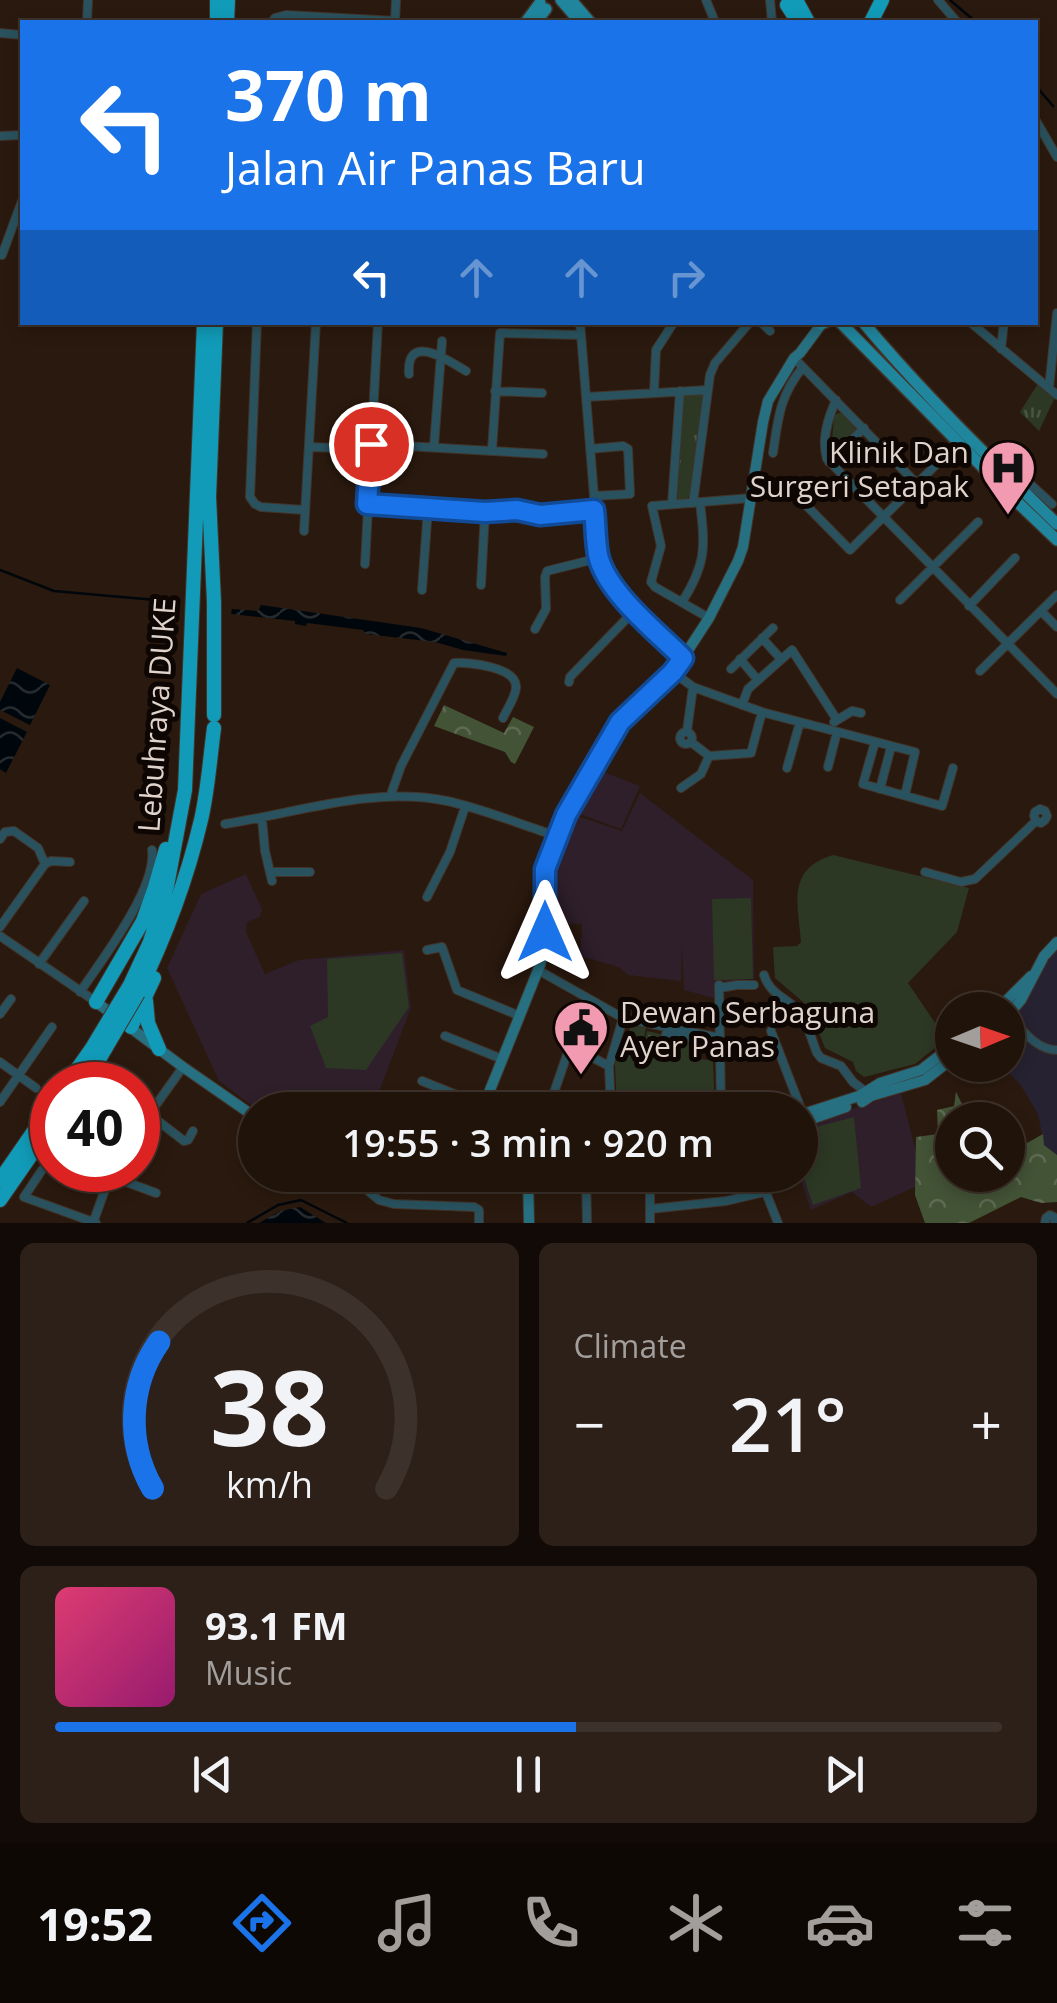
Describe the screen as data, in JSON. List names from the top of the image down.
{
  "streets": {
    "highway": ["Lebuhraya DUKE"]
  },
  "places": {
    "hospital": ["Klinik Dan Surgeri Setapak"],
    "public building": ["Dewan Serbaguna Ayer Panas"]
  },
  "north": "right",
  "page": {
    "turn": ["370 m", "Jalan Air Panas Baru"],
    "limit": "40",
    "trip": "19:55 · 3 min · 920 m",
    "tile": "Climate",
    "heat": ["−", "21°", "+"],
    "song": ["93.1 FM", "Music"],
    "tabs": "19:52",
    "gauge": ["38", "km/h"]
  }
}
